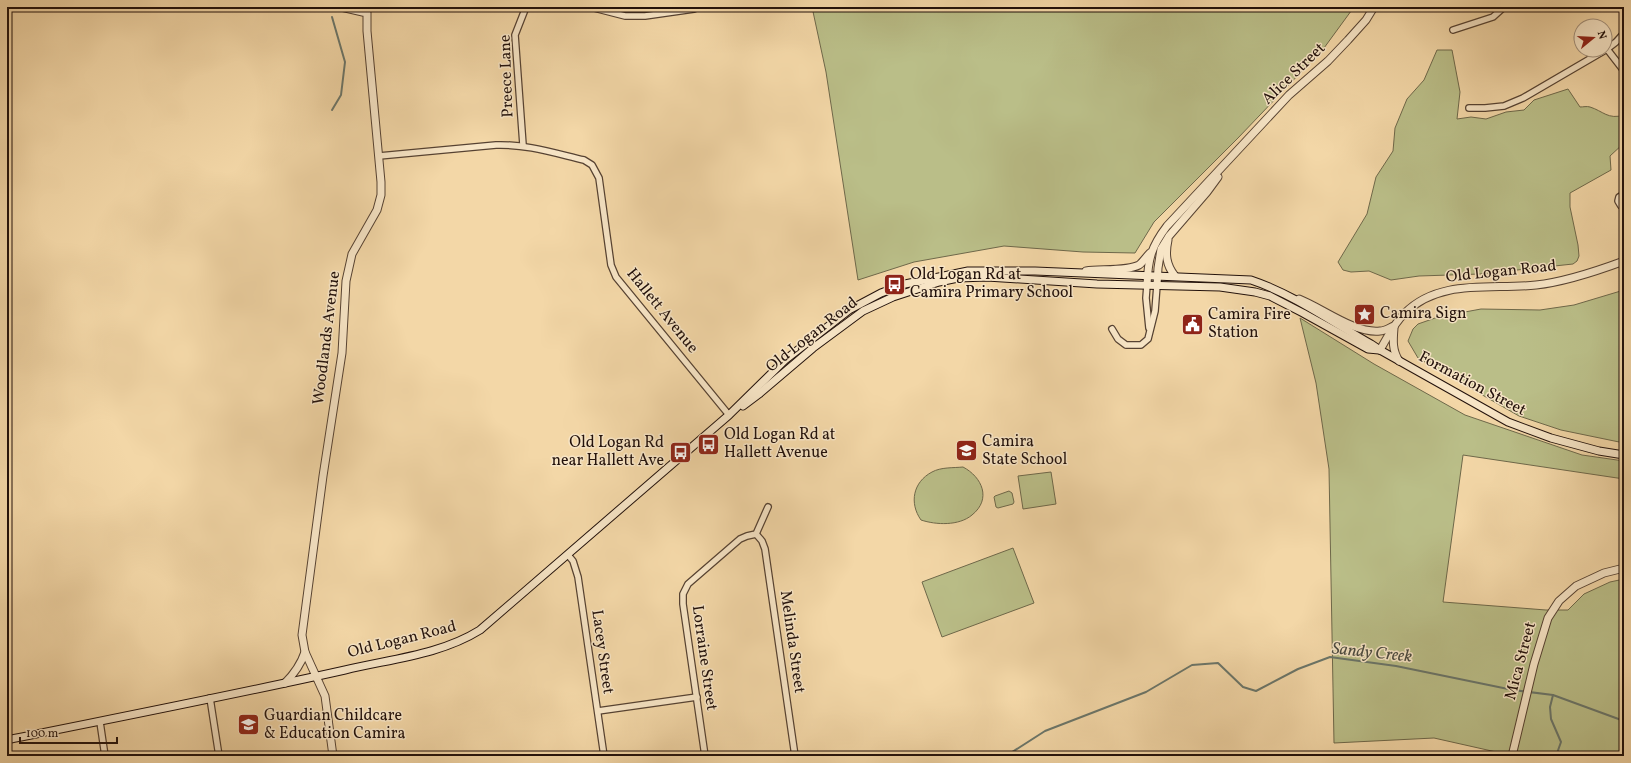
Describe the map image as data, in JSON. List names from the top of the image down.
{
  "streets": {
    "main road": [
      "Alice Street",
      "Old Logan Road",
      "Woodlands Avenue",
      "Formation Street",
      "Mica Street"
    ],
    "street": [
      "Preece Lane",
      "Hallett Avenue",
      "Melinda Street",
      "Lacey Street",
      "Lorraine Street"
    ]
  },
  "crossings": [
    ["Alice Street", "Old Logan Road"],
    ["Alice Street", "Formation Street"],
    ["Preece Lane", "Hallett Avenue"],
    ["Old Logan Road", "Hallett Avenue"],
    ["Old Logan Road", "Woodlands Avenue"],
    ["Old Logan Road", "Formation Street"],
    ["Old Logan Road", "Lacey Street"],
    ["Hallett Avenue", "Woodlands Avenue"],
    ["Melinda Street", "Lorraine Street"]
  ],
  "water": ["Sandy Creek"],
  "places": {
    "bus stop": ["Old Logan Rd at Camira Primary School", "Old Logan Rd at Hallett Avenue", "Old Logan Rd near Hallett Ave"],
    "place": ["Camira Sign"],
    "public building": ["Camira Fire Station"],
    "school or university": ["Camira State School", "Guardian Childcare & Education Camira"]
  },
  "scale_bar": "100 m",
  "north": "right"
}
